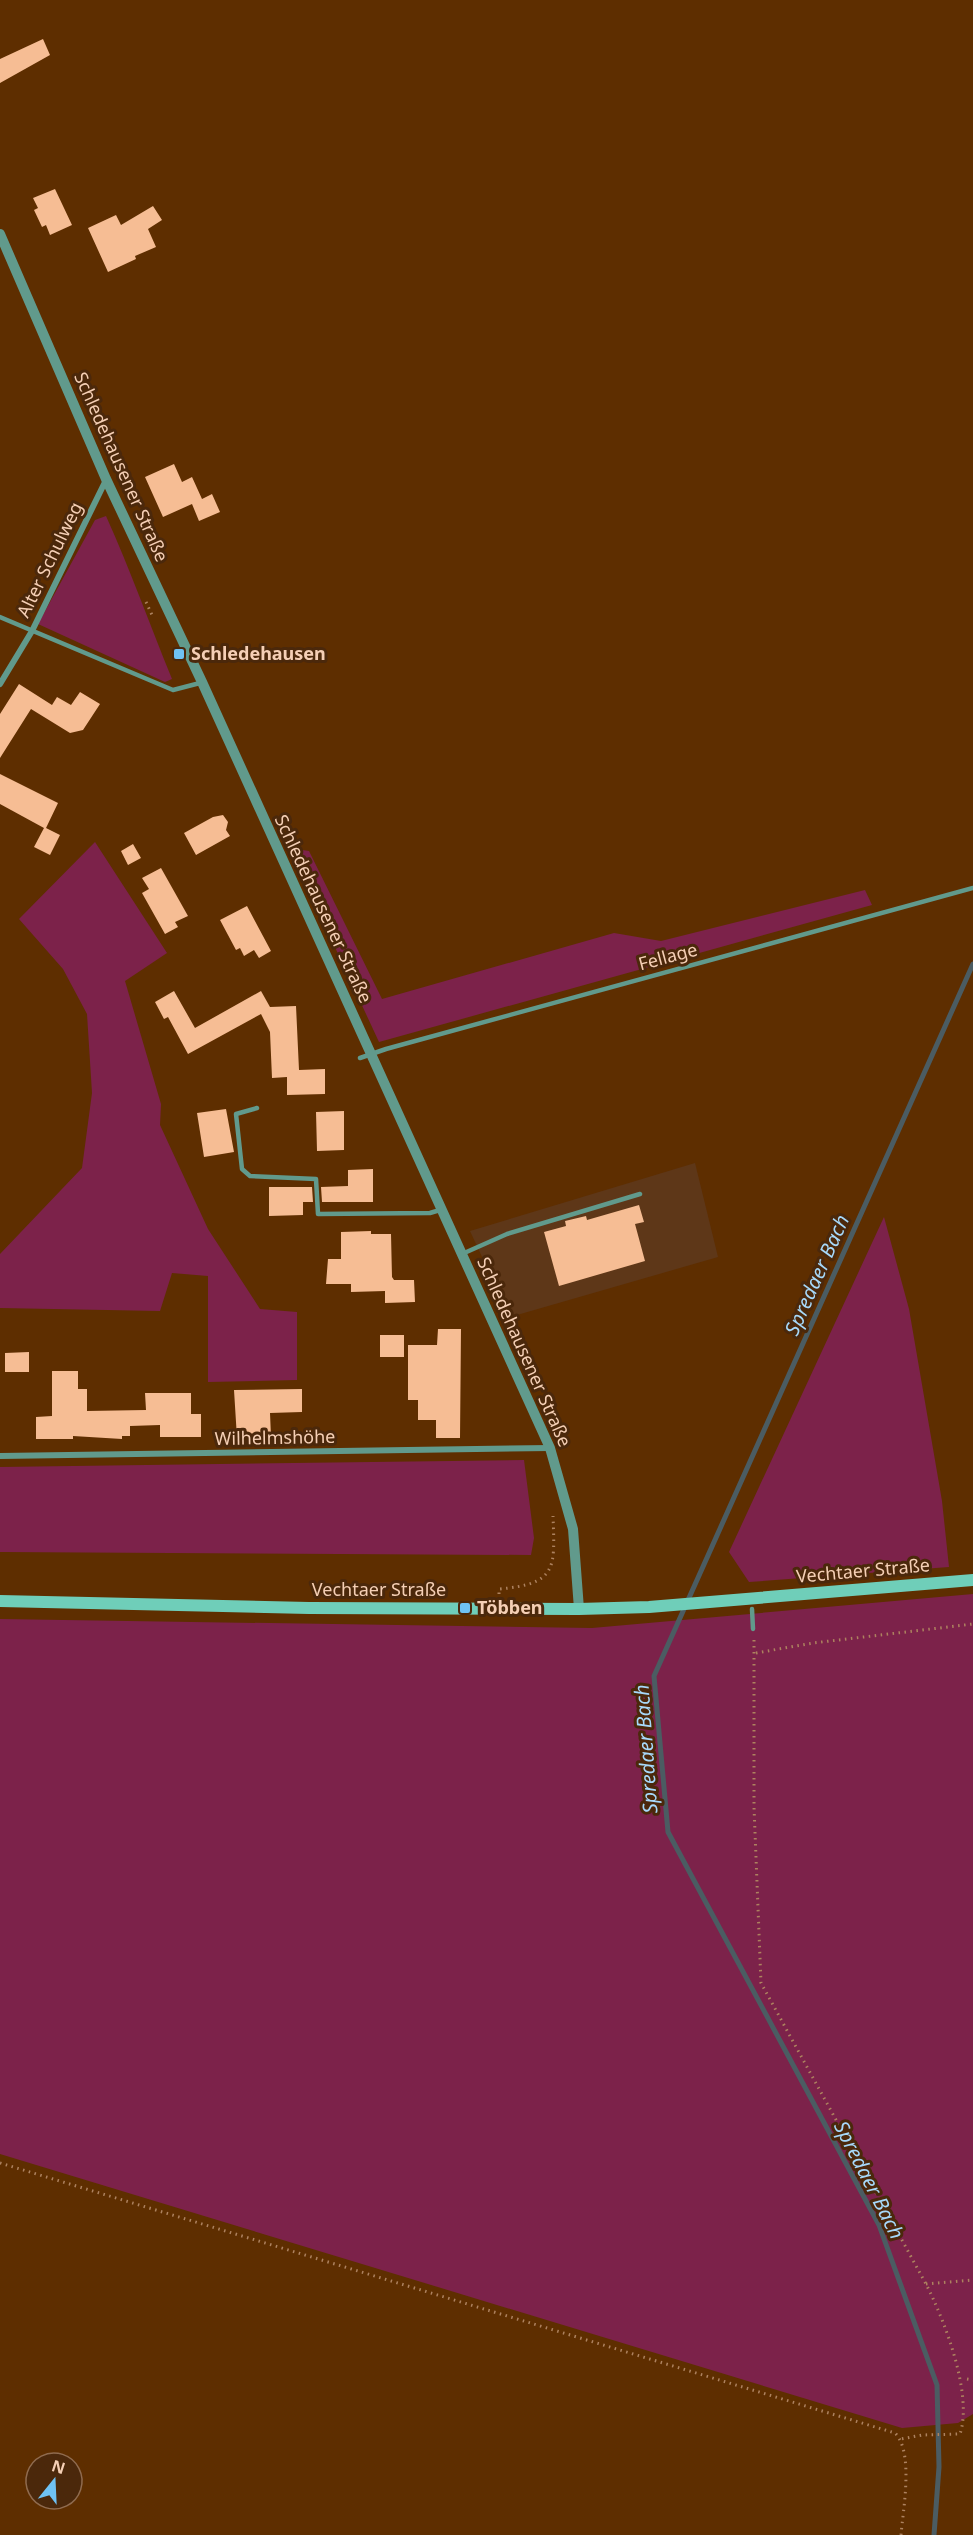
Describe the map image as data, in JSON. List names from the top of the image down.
{
  "streets": {
    "main road": ["Vechtaer Straße"],
    "street": ["Schledehausener Straße", "Alter Schulweg", "Wilhelmshöhe"],
    "lane": ["Fellage"]
  },
  "crossings": [
    ["Schledehausener Straße", "Alter Schulweg"],
    ["Schledehausener Straße", "Fellage"],
    ["Schledehausener Straße", "Wilhelmshöhe"],
    ["Schledehausener Straße", "Vechtaer Straße"]
  ],
  "water": ["Spredaer Bach"],
  "places": {
    "transit": ["Schledehausen", "Többen"]
  },
  "north": "top"
}
